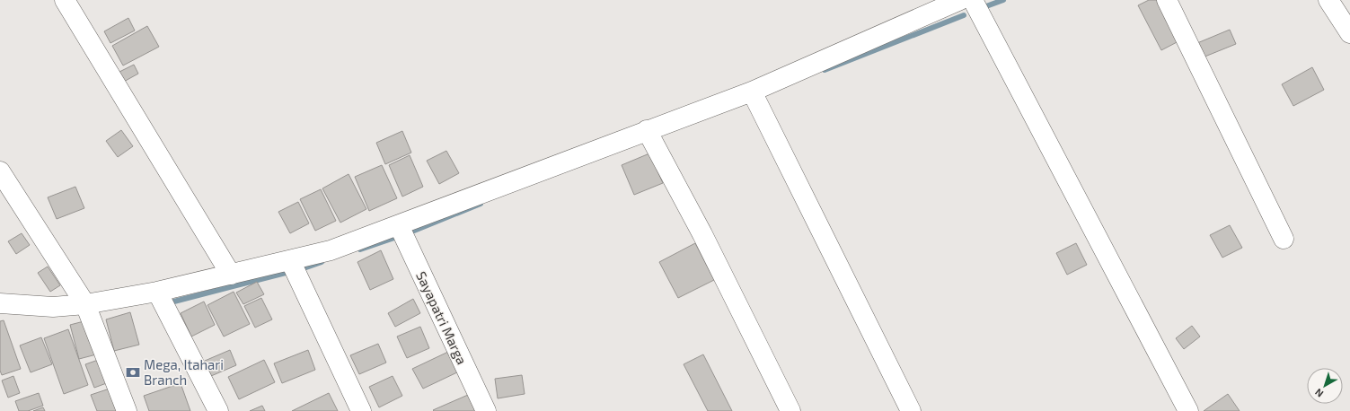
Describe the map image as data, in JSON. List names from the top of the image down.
{
  "streets": {
    "street": ["Sayapatri Marga"]
  },
  "places": {
    "bank": ["Mega, Itahari Branch"]
  },
  "north": "bottom left"
}
